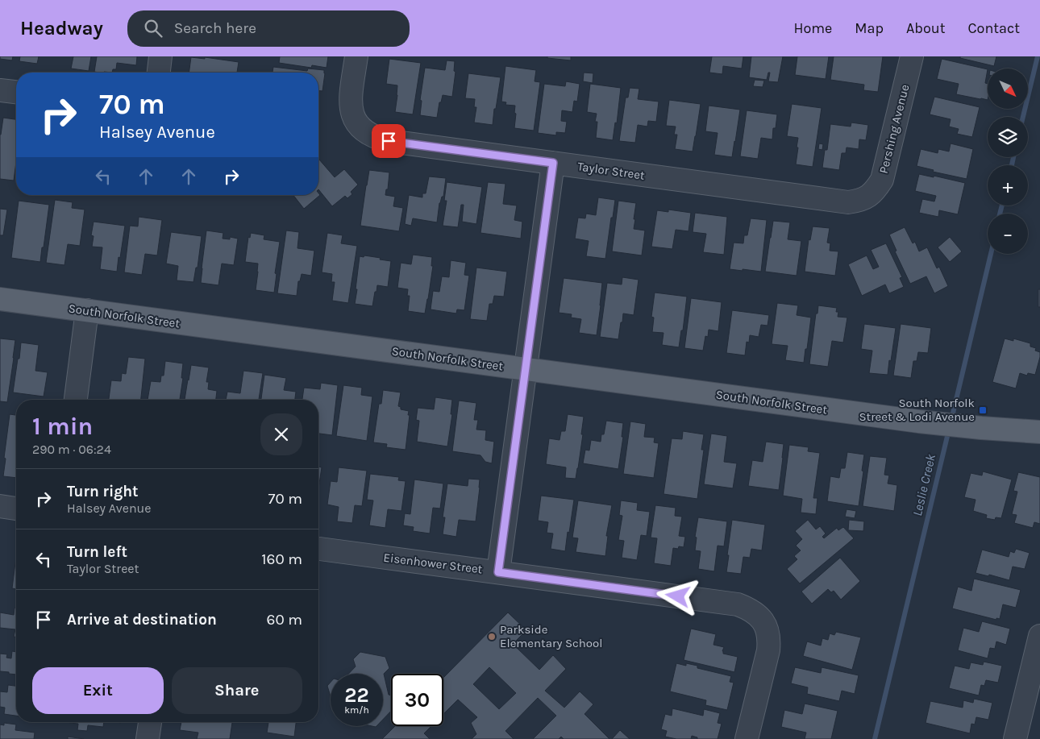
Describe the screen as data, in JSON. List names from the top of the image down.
{
  "streets": {
    "main road": ["South Norfolk Street"],
    "street": ["Pershing Avenue", "Taylor Street", "Eisenhower Street"]
  },
  "crossings": [
    ["Pershing Avenue", "Taylor Street"]
  ],
  "water": ["Leslie Creek"],
  "places": {
    "transit": ["South Norfolk Street & Lodi Avenue"],
    "other": ["Parkside Elementary School"]
  },
  "north": "bottom right",
  "page": {
    "header": "Headway",
    "search": "Search here",
    "nav": [
      "Home",
      "Map",
      "About",
      "Contact"
    ],
    "map_buttons": ["+", "−"],
    "turn": ["70 m", "Halsey Avenue"],
    "heading": ["1 min", "290 m · 06:24"],
    "list": [
      {
        "name": "Turn right",
        "note": "Halsey Avenue",
        "value": "70 m"
      },
      {
        "name": "Turn left",
        "note": "Taylor Street",
        "value": "160 m"
      },
      {
        "name": "Arrive at destination",
        "value": "60 m"
      }
    ],
    "buttons": ["Exit", "Share"],
    "speed": "22 km/h",
    "limit": "30"
  }
}
